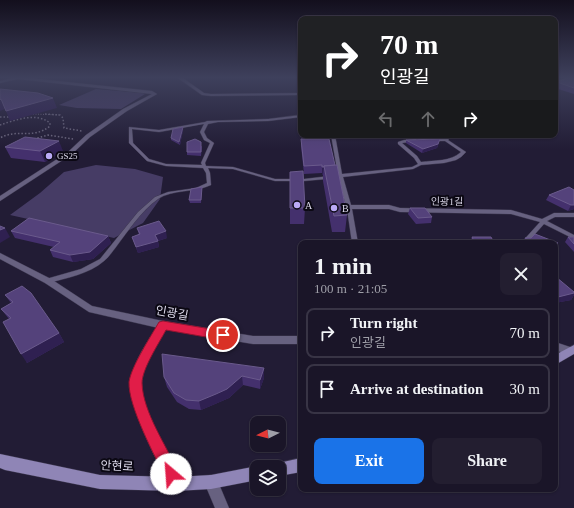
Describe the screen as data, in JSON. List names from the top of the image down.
{
  "streets": {
    "main road": ["안현로"],
    "street": ["인광길"],
    "lane": ["인광1길"]
  },
  "places": ["GS25", "A", "B"],
  "north": "left",
  "page": {
    "turn": ["70 m", "인광길"],
    "heading": ["1 min", "100 m · 21:05"],
    "list": [
      {
        "name": "Turn right",
        "note": "인광길",
        "value": "70 m"
      },
      {
        "name": "Arrive at destination",
        "value": "30 m"
      }
    ],
    "buttons": ["Exit", "Share"]
  }
}
